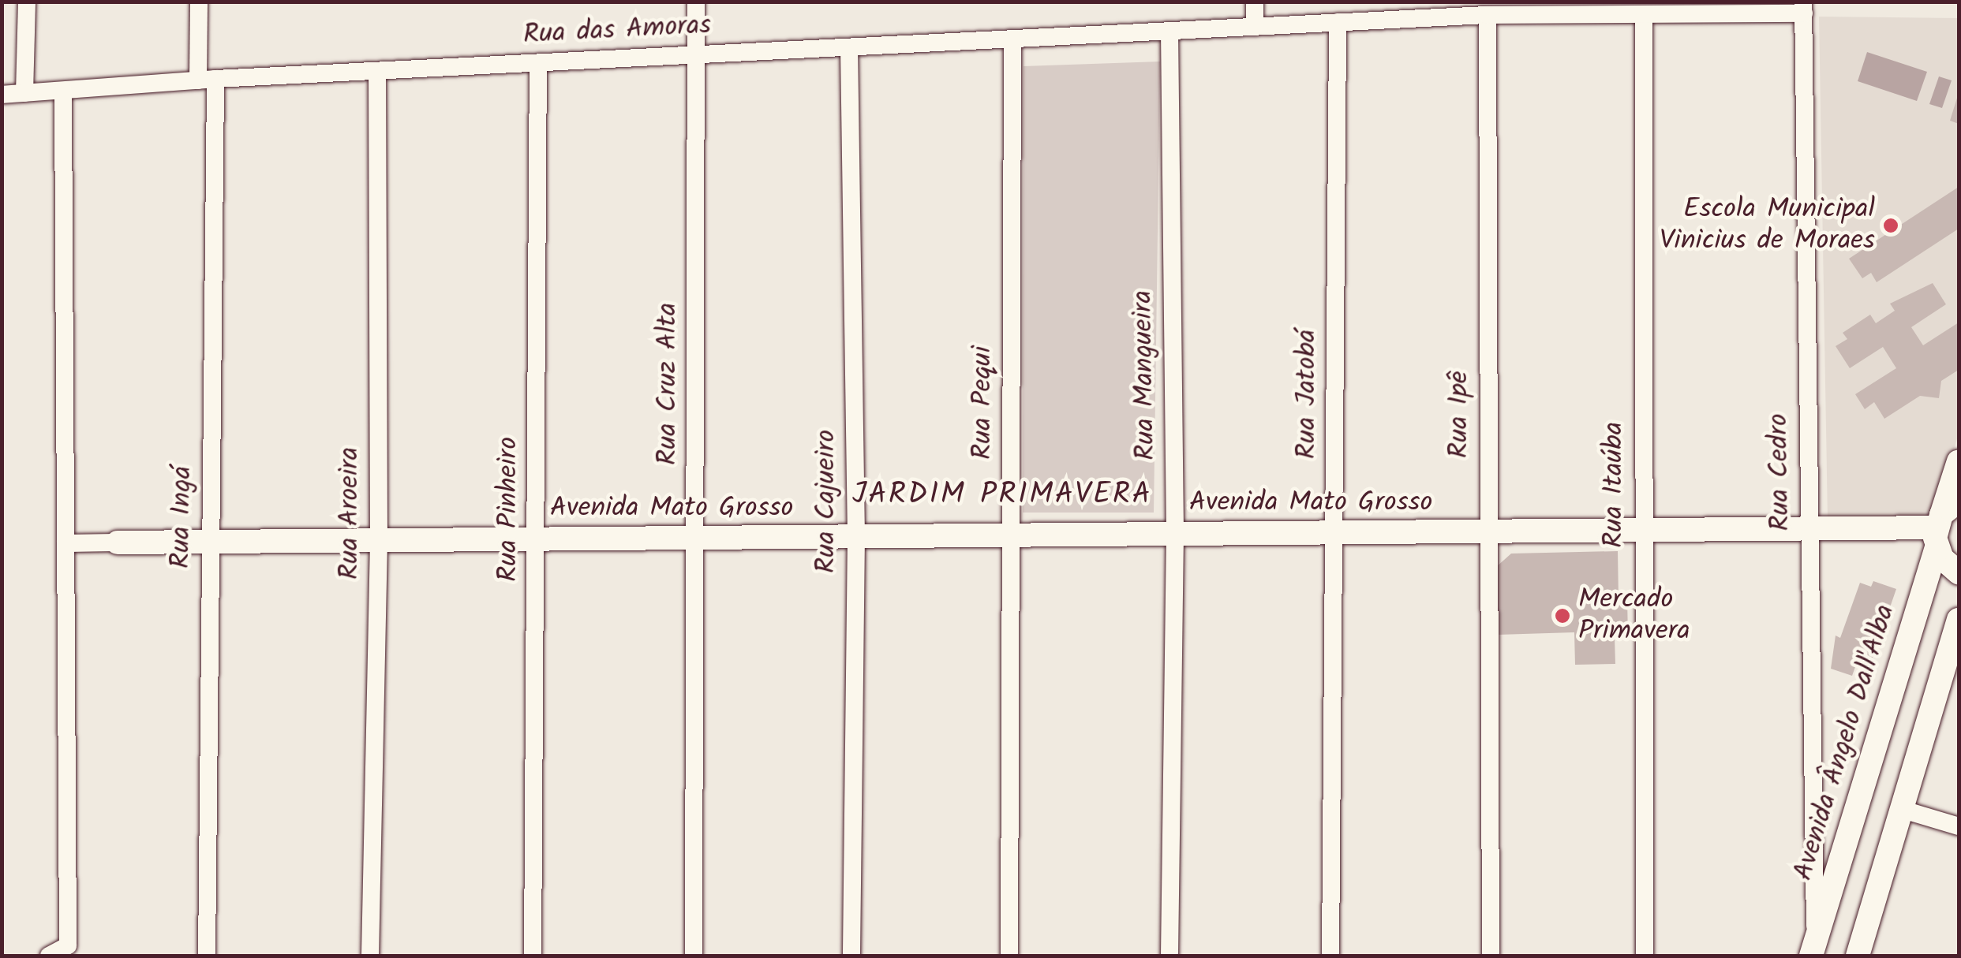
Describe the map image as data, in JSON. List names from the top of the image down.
{
  "streets": {
    "street": [
      "Rua das Amoras",
      "Rua Mangueira",
      "Rua Cruz Alta",
      "Rua Jatobá",
      "Rua Pequi",
      "Rua Ipê",
      "Rua Cedro",
      "Rua Itaúba",
      "Rua Cajueiro",
      "Avenida Mato Grosso",
      "Rua Pinheiro",
      "Rua Aroeira",
      "Rua Ingá",
      "Avenida Ângelo Dall'Alba"
    ]
  },
  "crossings": [
    ["Rua das Amoras", "Rua Mangueira"],
    ["Rua das Amoras", "Rua Cruz Alta"],
    ["Rua das Amoras", "Rua Jatobá"],
    ["Rua das Amoras", "Rua Pequi"],
    ["Rua das Amoras", "Rua Ipê"],
    ["Rua das Amoras", "Rua Cedro"],
    ["Rua das Amoras", "Rua Itaúba"],
    ["Rua das Amoras", "Rua Cajueiro"],
    ["Rua das Amoras", "Rua Pinheiro"],
    ["Rua das Amoras", "Rua Aroeira"],
    ["Rua das Amoras", "Rua Ingá"],
    ["Rua Mangueira", "Avenida Mato Grosso"],
    ["Rua Cruz Alta", "Avenida Mato Grosso"],
    ["Rua Jatobá", "Avenida Mato Grosso"],
    ["Rua Pequi", "Avenida Mato Grosso"],
    ["Rua Ipê", "Avenida Mato Grosso"],
    ["Rua Cedro", "Avenida Mato Grosso"],
    ["Rua Cedro", "Avenida Ângelo Dall'Alba"],
    ["Rua Itaúba", "Avenida Mato Grosso"],
    ["Rua Cajueiro", "Avenida Mato Grosso"],
    ["Avenida Mato Grosso", "Rua Pinheiro"],
    ["Avenida Mato Grosso", "Rua Aroeira"],
    ["Avenida Mato Grosso", "Rua Ingá"],
    ["Avenida Mato Grosso", "Avenida Ângelo Dall'Alba"]
  ],
  "districts": ["JARDIM PRIMAVERA"],
  "places": ["Escola Municipal Vinicius de Moraes", "Mercado Primavera"]
}
